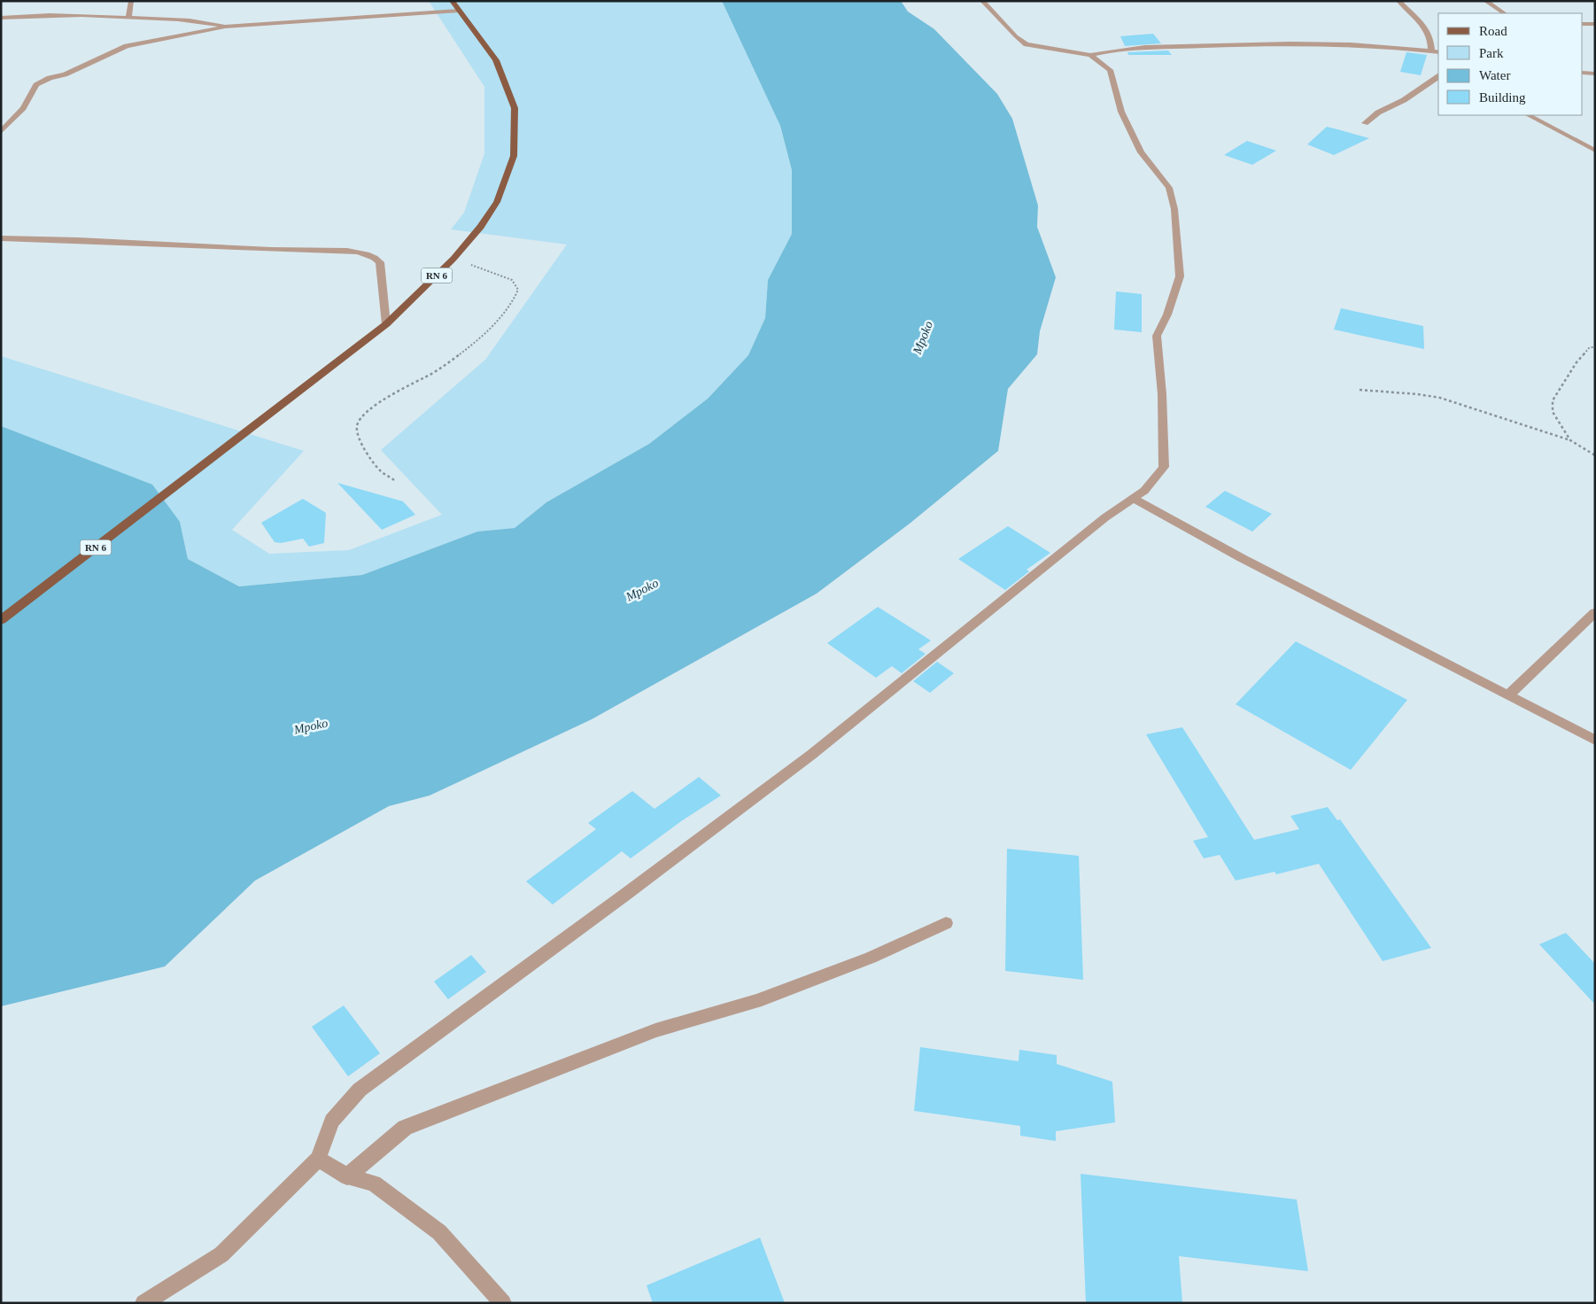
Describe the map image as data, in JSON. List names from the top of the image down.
{
  "streets": {
    "main road": ["RN 6"]
  },
  "water": ["Mpoko"],
  "legend": [
    "Road",
    "Park",
    "Water",
    "Building"
  ]
}
